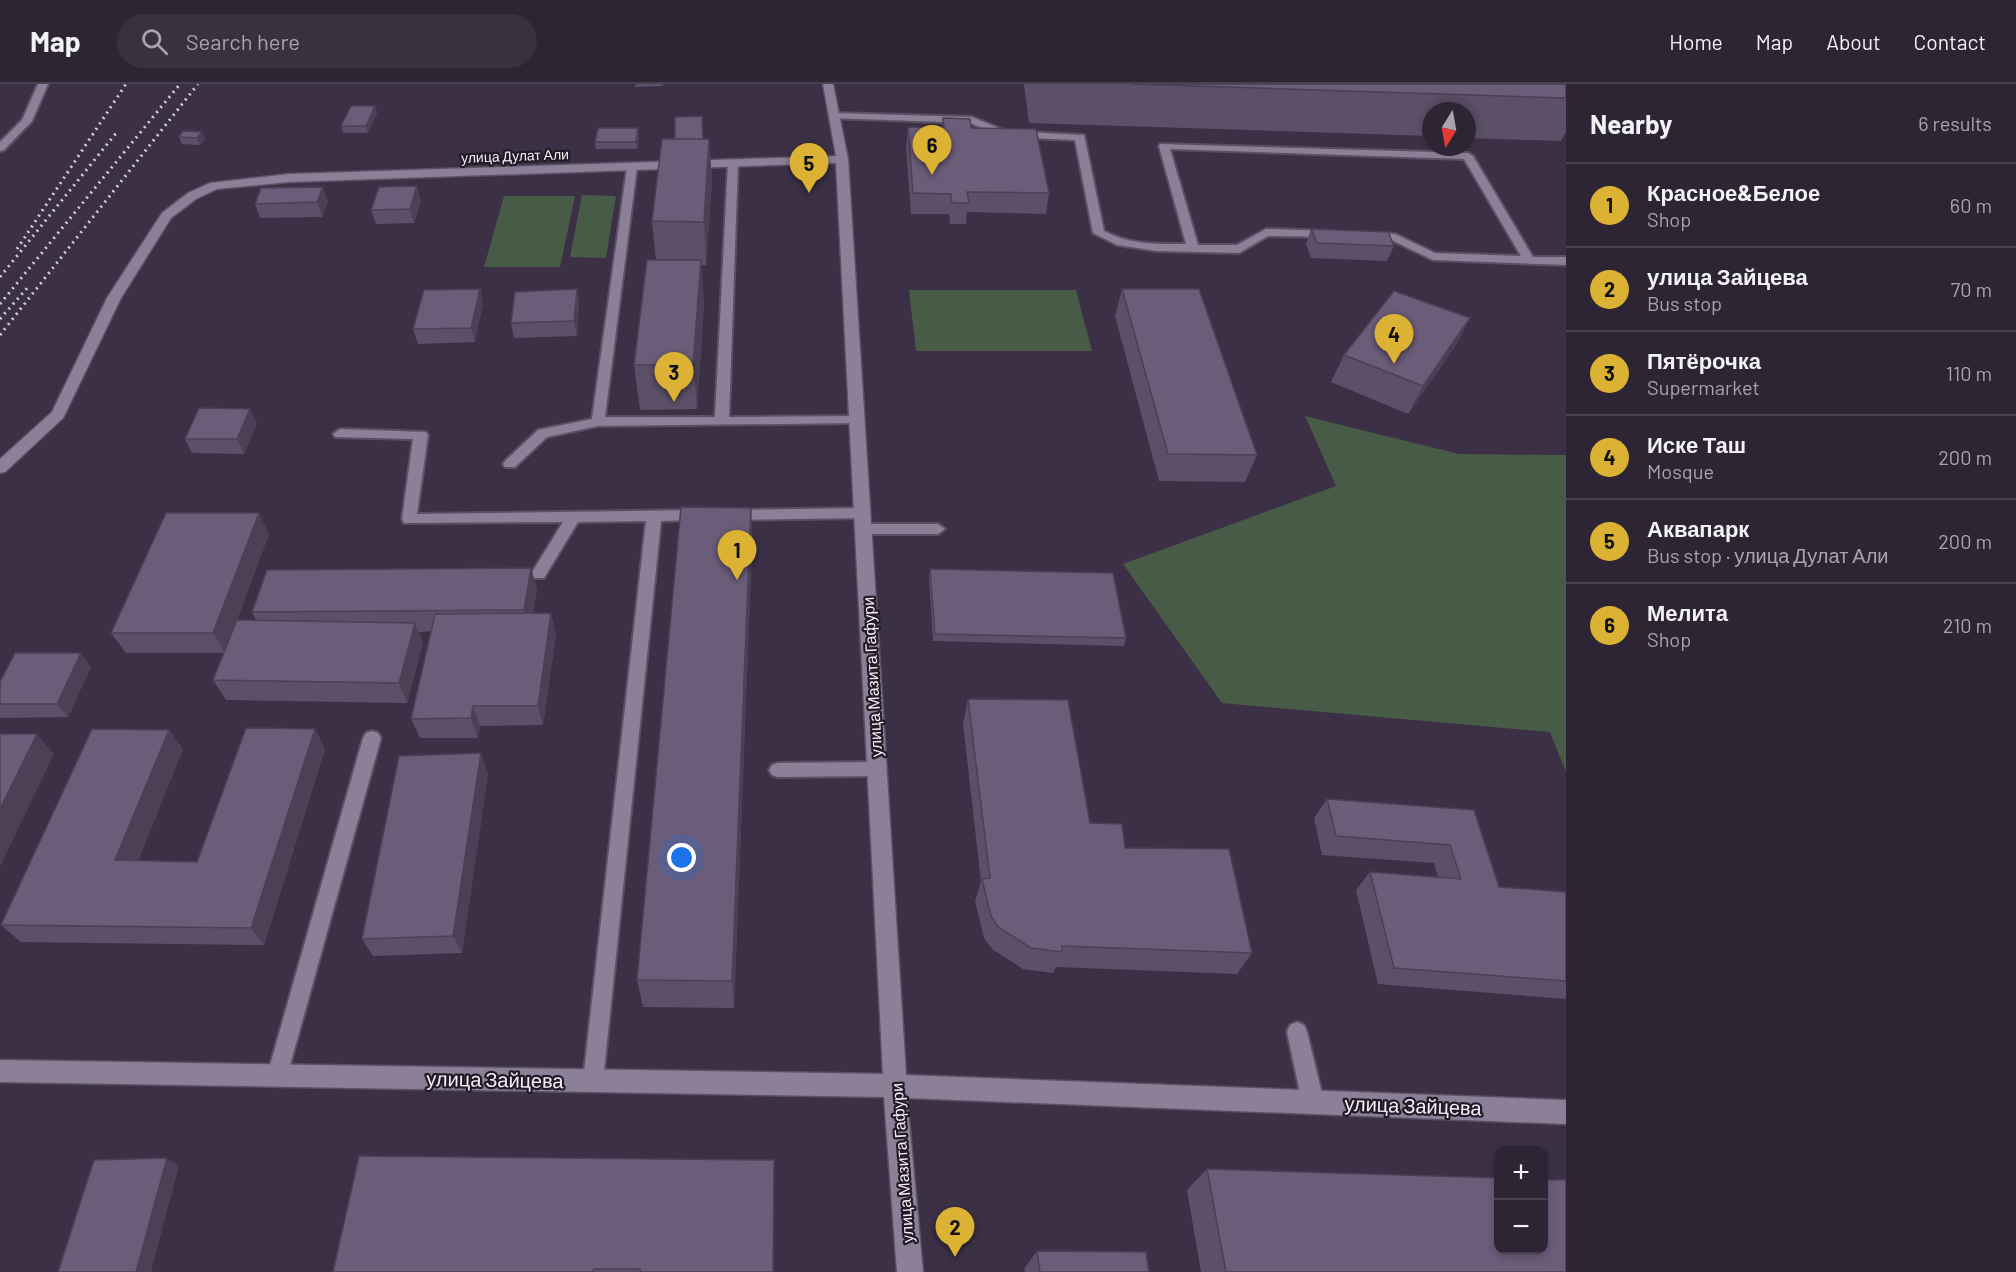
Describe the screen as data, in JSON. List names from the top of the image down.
{
  "streets": {
    "street": ["улица Дулат Али", "улица Мазита Гафури", "улица Зайцева"]
  },
  "crossings": [
    ["улица Дулат Али", "улица Мазита Гафури"],
    ["улица Мазита Гафури", "улица Зайцева"]
  ],
  "north": "bottom",
  "page": {
    "header": "Map",
    "search": "Search here",
    "nav": [
      "Home",
      "Map",
      "About",
      "Contact"
    ],
    "heading": ["Nearby", "6 results"],
    "pins": [
      "6",
      "5",
      "4",
      "3",
      "1",
      "2"
    ],
    "list": [
      {
        "mark": "1",
        "name": "Красное&Белое",
        "note": "Shop",
        "value": "60 m"
      },
      {
        "mark": "2",
        "name": "улица Зайцева",
        "note": "Bus stop",
        "value": "70 m"
      },
      {
        "mark": "3",
        "name": "Пятёрочка",
        "note": "Supermarket",
        "value": "110 m"
      },
      {
        "mark": "4",
        "name": "Иске Таш",
        "note": "Mosque",
        "value": "200 m"
      },
      {
        "mark": "5",
        "name": "Аквапарк",
        "note": "Bus stop · улица Дулат Али",
        "value": "200 m"
      },
      {
        "mark": "6",
        "name": "Мелита",
        "note": "Shop",
        "value": "210 m"
      }
    ],
    "map_buttons": ["+", "−"]
  }
}
